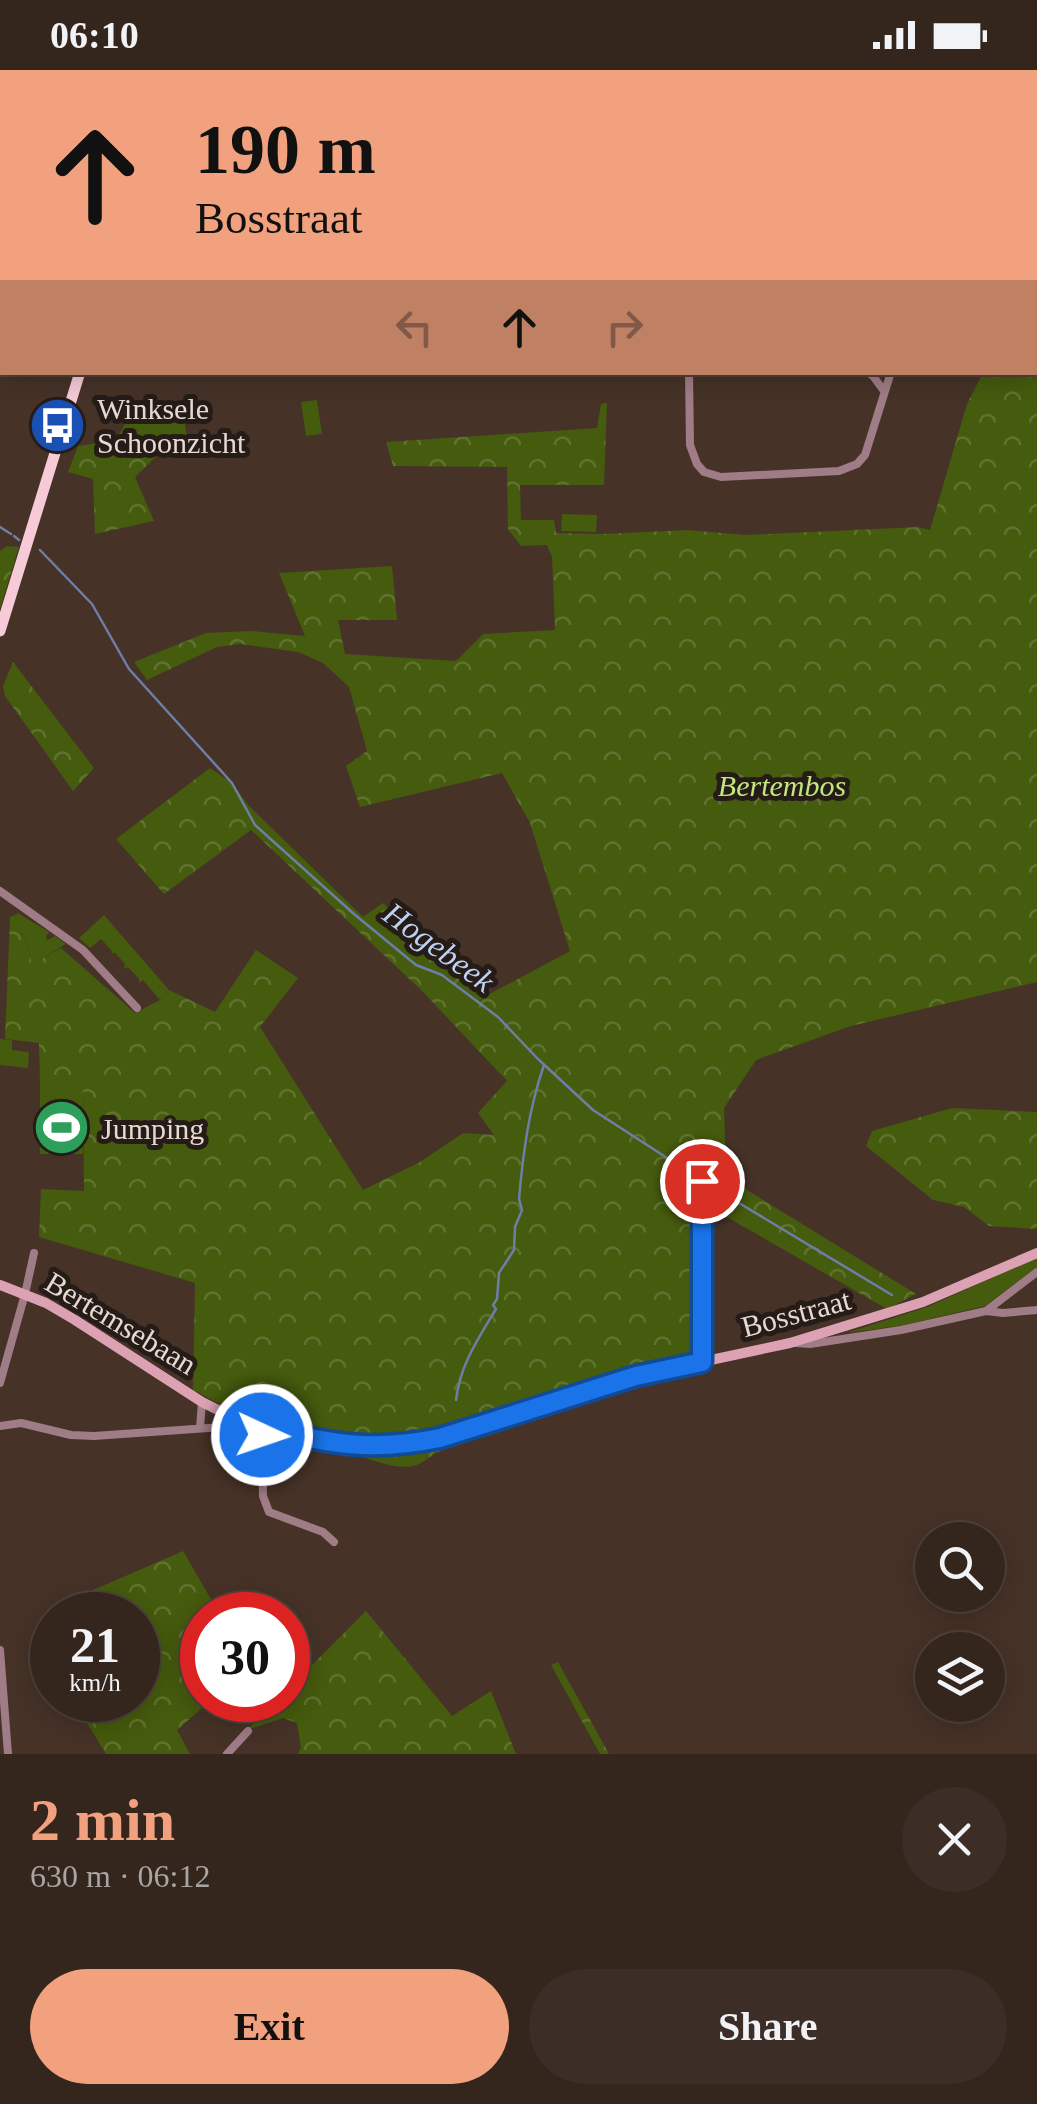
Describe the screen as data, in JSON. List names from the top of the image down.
{
  "streets": {
    "street": ["Bosstraat", "Bertemsebaan"]
  },
  "crossings": [
    ["Bosstraat", "Bertemsebaan"]
  ],
  "water": ["Hogebeek"],
  "parks": ["Bertembos"],
  "places": {
    "bus stop": ["Winksele Schoonzicht"],
    "sports": ["Jumping"]
  },
  "page": {
    "status": "06:10",
    "turn": ["190 m", "Bosstraat"],
    "speed": "21 km/h",
    "limit": "30",
    "heading": ["2 min", "630 m · 06:12"],
    "buttons": ["Exit", "Share"]
  }
}
